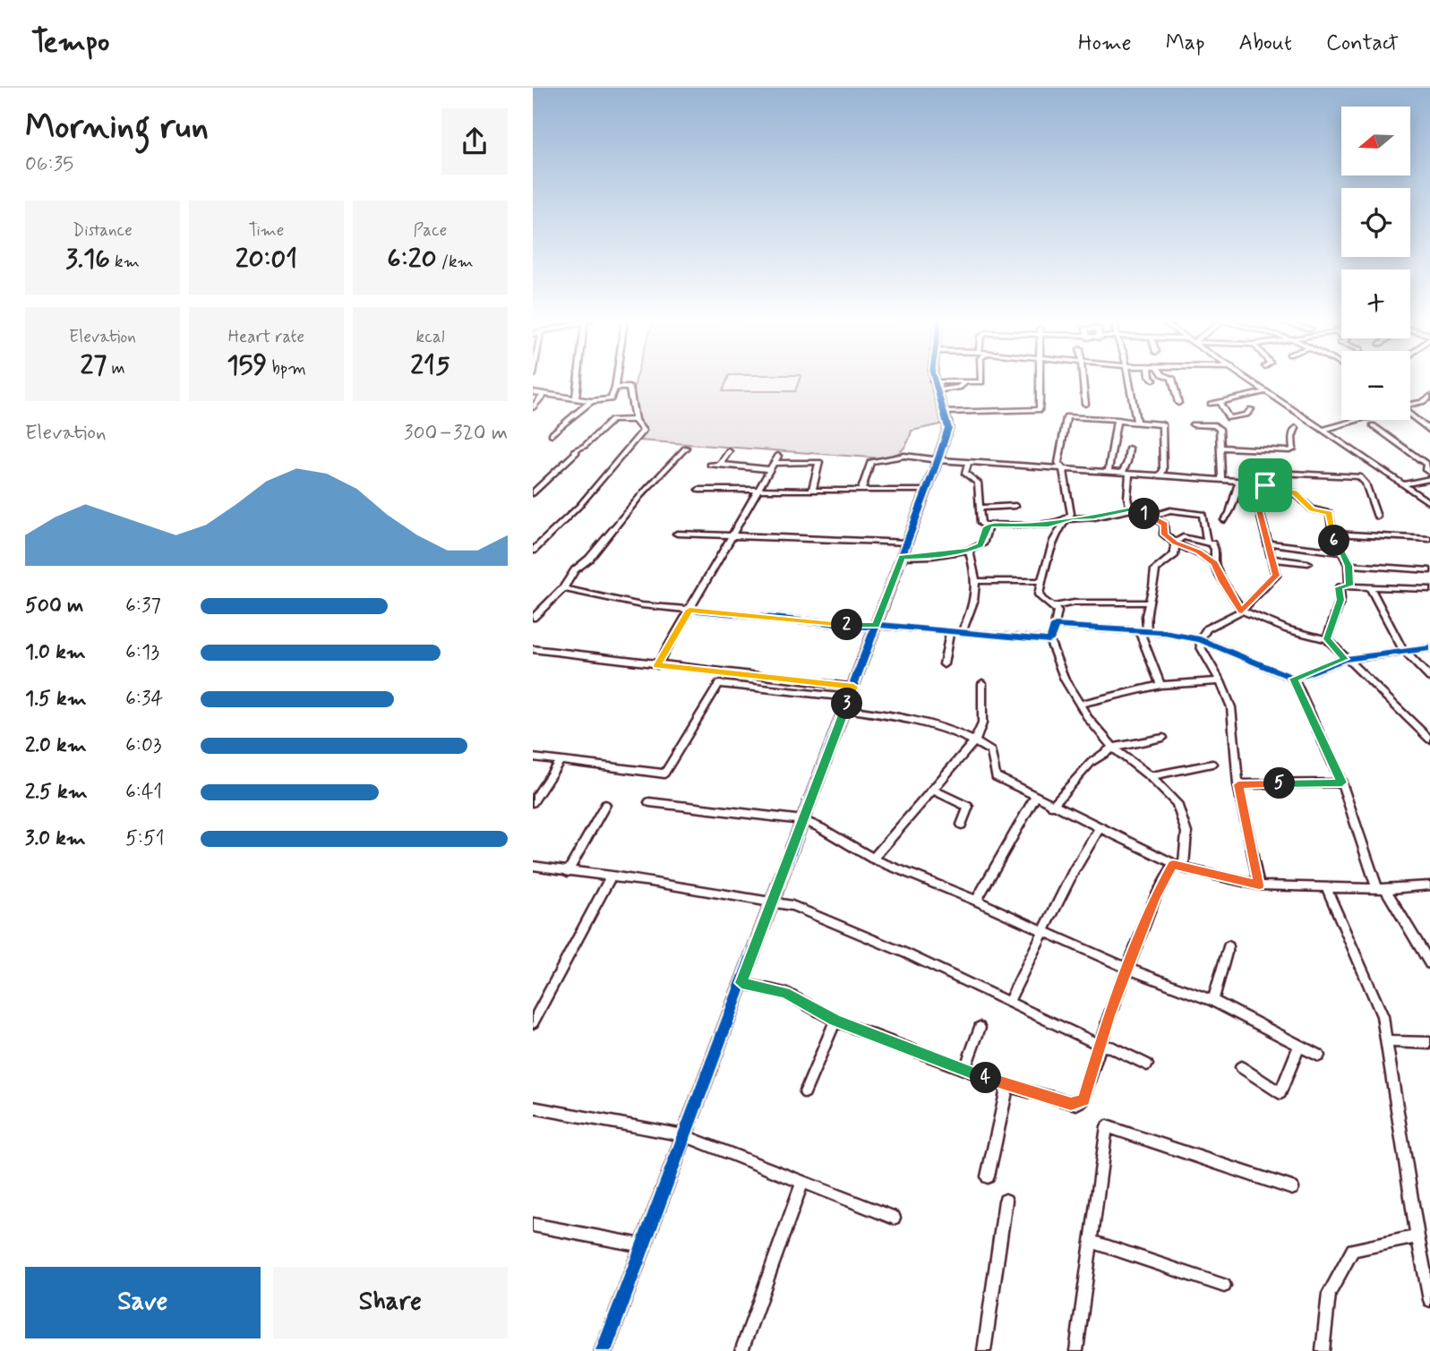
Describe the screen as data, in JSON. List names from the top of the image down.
{
  "north": "left",
  "page": {
    "header": "Tempo",
    "nav": [
      "Home",
      "Map",
      "About",
      "Contact"
    ],
    "heading": ["Morning run", "06:35"],
    "map_buttons": ["+", "−"],
    "stats": [
      ["Distance", "3.16 km"],
      ["Time", "20:01"],
      ["Pace", "6:20 /km"],
      ["Elevation", "27 m"],
      ["Heart rate", "159 bpm"],
      ["kcal", "215"]
    ],
    "chart": ["Elevation", "300–320 m"],
    "pins": [
      "1",
      "6",
      "2",
      "3",
      "5",
      "4"
    ],
    "list": [
      {
        "name": "500 m",
        "note": "6:37"
      },
      {
        "name": "1.0 km",
        "note": "6:13"
      },
      {
        "name": "1.5 km",
        "note": "6:34"
      },
      {
        "name": "2.0 km",
        "note": "6:03"
      },
      {
        "name": "2.5 km",
        "note": "6:41"
      },
      {
        "name": "3.0 km",
        "note": "5:51"
      }
    ],
    "buttons": ["Save", "Share"]
  }
}
